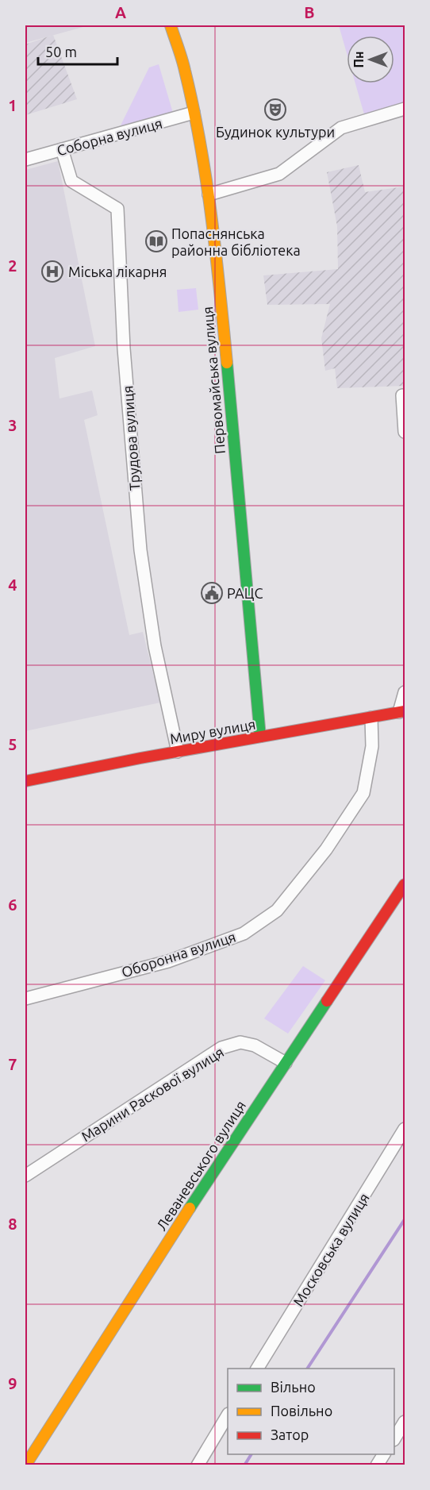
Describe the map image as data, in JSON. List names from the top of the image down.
{
  "streets": {
    "street": [
      "Соборна вулиця",
      "Первомайська вулиця",
      "Трудова вулиця",
      "Миру вулиця",
      "Оборонна вулиця",
      "Марини Раскової вулиця",
      "Леваневського вулиця",
      "Московська вулиця"
    ]
  },
  "crossings": [
    ["Соборна вулиця", "Первомайська вулиця"],
    ["Соборна вулиця", "Трудова вулиця"],
    ["Первомайська вулиця", "Миру вулиця"],
    ["Трудова вулиця", "Миру вулиця"],
    ["Миру вулиця", "Оборонна вулиця"],
    ["Марини Раскової вулиця", "Леваневського вулиця"]
  ],
  "places": {
    "theatre": ["Будинок культури"],
    "library": ["Попаснянська районна бібліотека"],
    "hospital": ["Міська лікарня"],
    "public building": ["РАЦС"]
  },
  "legend": ["Вільно", "Повільно", "Затор"],
  "scale_bar": "50 m",
  "north": "left",
  "grid": {
    "columns": ["A", "B"],
    "rows": [
      "1",
      "2",
      "3",
      "4",
      "5",
      "6",
      "7",
      "8",
      "9"
    ]
  }
}
